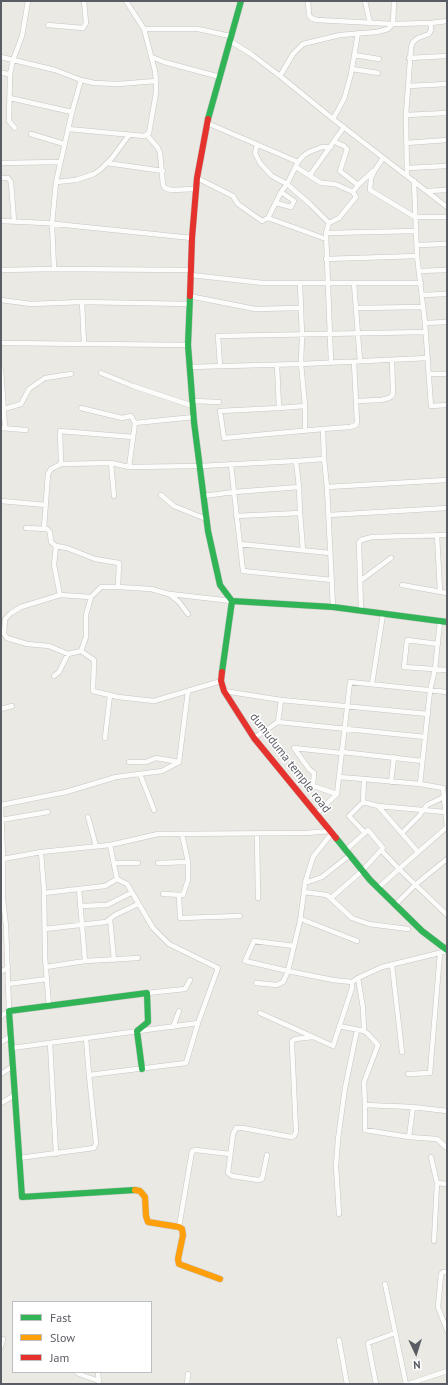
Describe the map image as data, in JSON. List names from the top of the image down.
{
  "streets": {
    "street": ["dumuduma temple road"]
  },
  "legend": ["Fast", "Slow", "Jam"],
  "north": "bottom"
}
